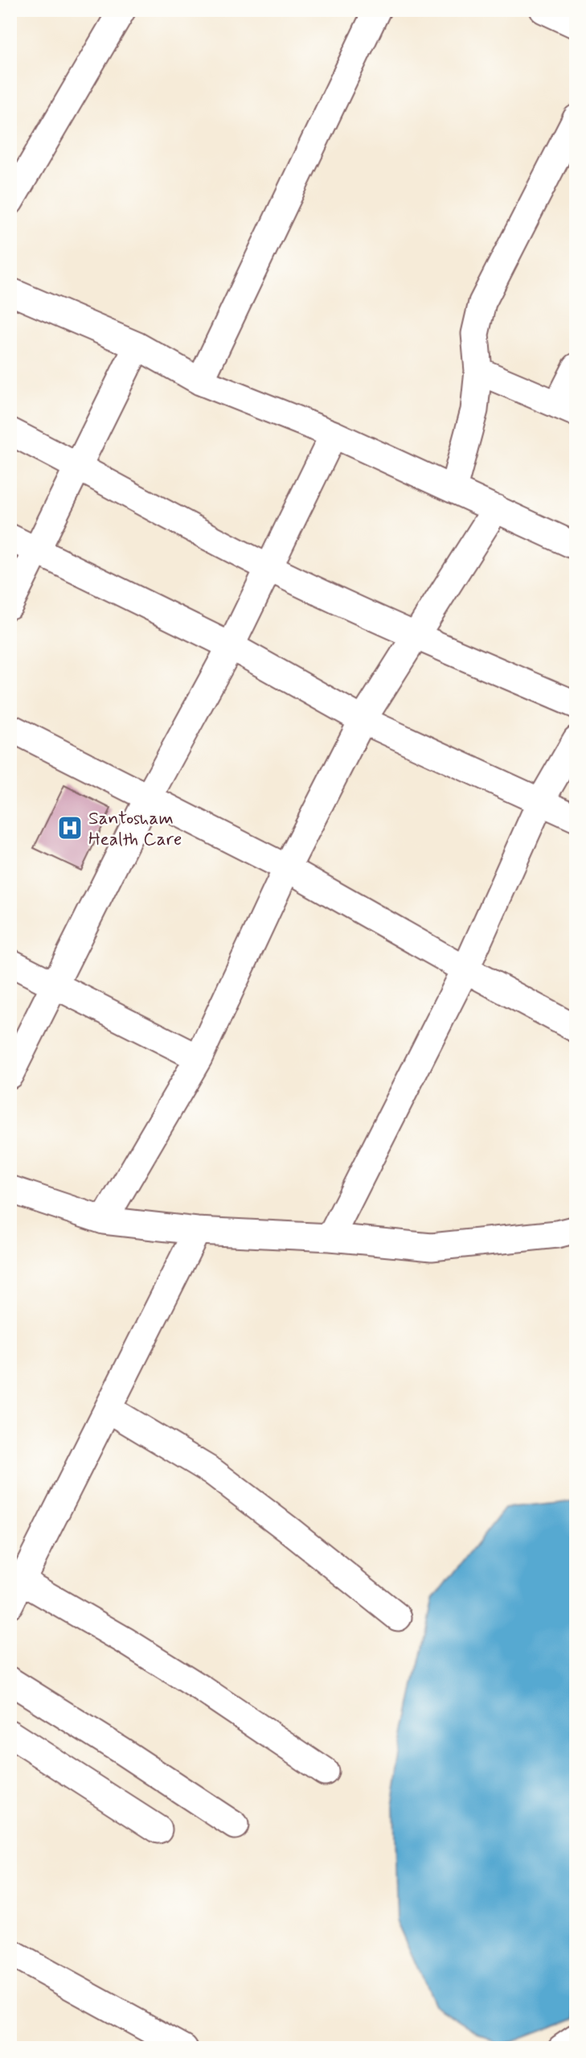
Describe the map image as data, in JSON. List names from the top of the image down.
{
  "places": {
    "hospital": ["Santosham Health Care"]
  }
}
